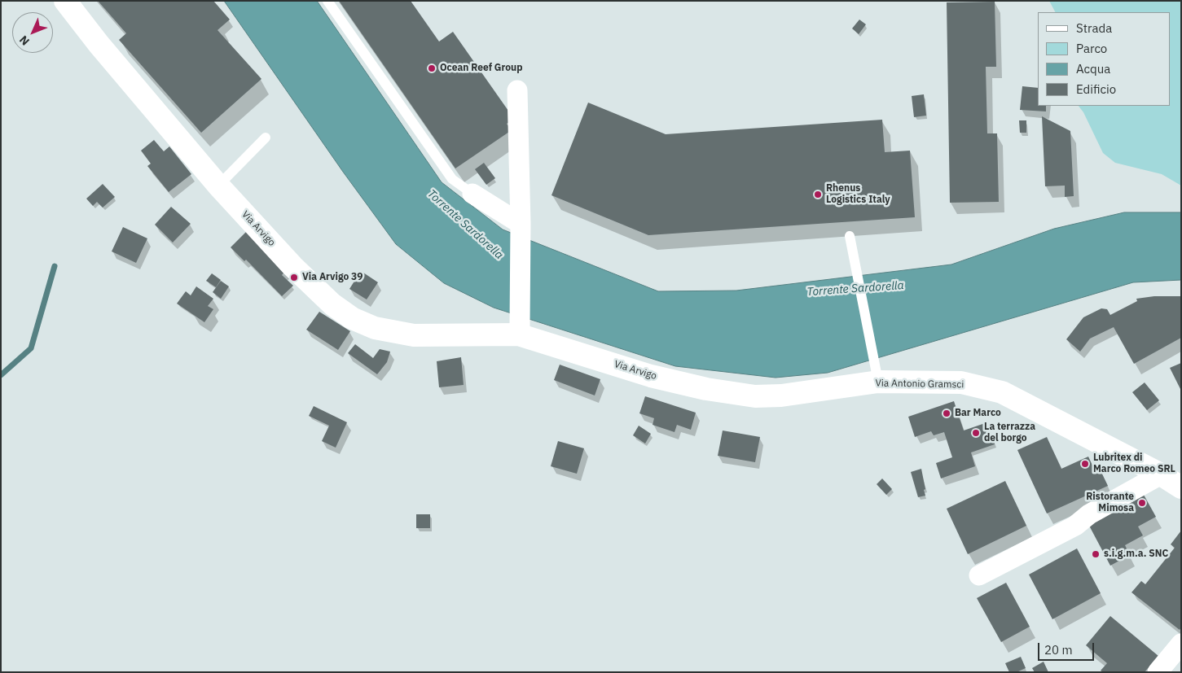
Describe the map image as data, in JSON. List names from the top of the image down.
{
  "streets": {
    "main road": ["Via Arvigo", "Via Antonio Gramsci"]
  },
  "crossings": [
    ["Via Arvigo", "Via Antonio Gramsci"]
  ],
  "water": ["Torrente Sardorella"],
  "places": [
    "Ocean Reef Group",
    "Rhenus Logistics Italy",
    "Via Arvigo 39",
    "Bar Marco",
    "La terrazza del borgo",
    "Lubritex di Marco Romeo SRL",
    "Ristorante Mimosa",
    "s.i.g.m.a. SNC"
  ],
  "legend": [
    "Strada",
    "Parco",
    "Acqua",
    "Edificio"
  ],
  "scale_bar": "20 m",
  "north": "bottom left"
}
